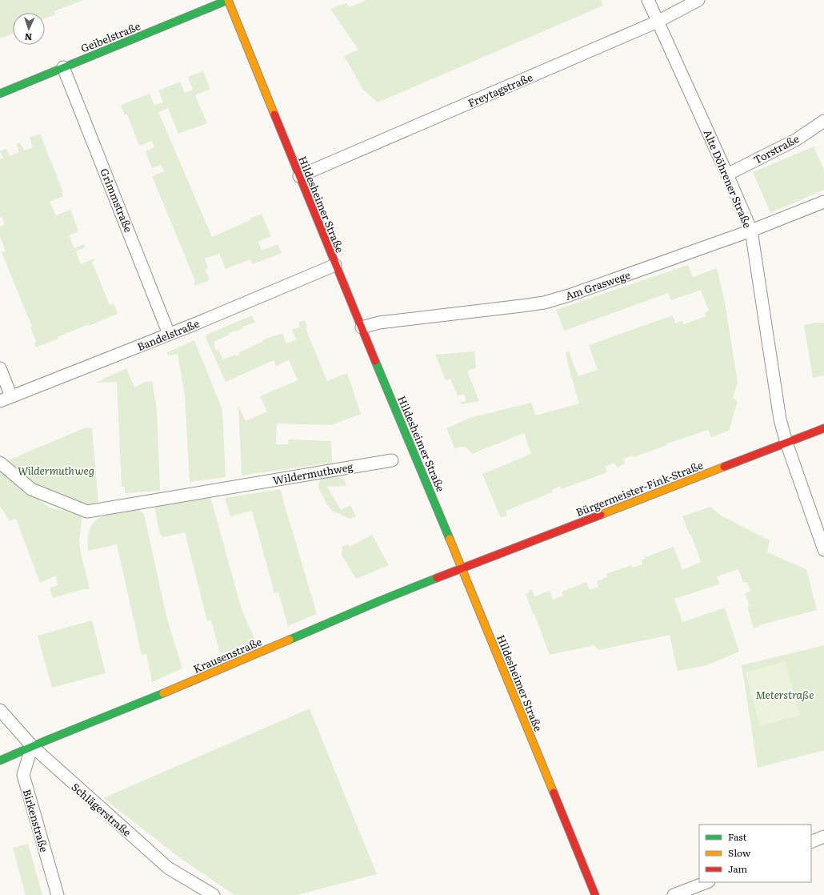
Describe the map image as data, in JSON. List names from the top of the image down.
{
  "streets": {
    "street": [
      "Geibelstraße",
      "Freytagstraße",
      "Torstraße",
      "Alte Döhrener Straße",
      "Grimmstraße",
      "Hildesheimer Straße",
      "Am Graswege",
      "Bandelstraße",
      "Wildermuthweg",
      "Bürgermeister-Fink-Straße",
      "Krausenstraße",
      "Schlägerstraße",
      "Birkenstraße"
    ]
  },
  "crossings": [
    ["Geibelstraße", "Grimmstraße"],
    ["Geibelstraße", "Hildesheimer Straße"],
    ["Freytagstraße", "Alte Döhrener Straße"],
    ["Freytagstraße", "Hildesheimer Straße"],
    ["Torstraße", "Alte Döhrener Straße"],
    ["Alte Döhrener Straße", "Am Graswege"],
    ["Alte Döhrener Straße", "Bürgermeister-Fink-Straße"],
    ["Grimmstraße", "Bandelstraße"],
    ["Hildesheimer Straße", "Am Graswege"],
    ["Hildesheimer Straße", "Bandelstraße"],
    ["Hildesheimer Straße", "Bürgermeister-Fink-Straße"],
    ["Hildesheimer Straße", "Krausenstraße"],
    ["Bürgermeister-Fink-Straße", "Krausenstraße"],
    ["Krausenstraße", "Schlägerstraße"],
    ["Krausenstraße", "Birkenstraße"],
    ["Schlägerstraße", "Birkenstraße"]
  ],
  "parks": ["Wildermuthweg", "Meterstraße"],
  "legend": ["Fast", "Slow", "Jam"],
  "north": "bottom"
}
